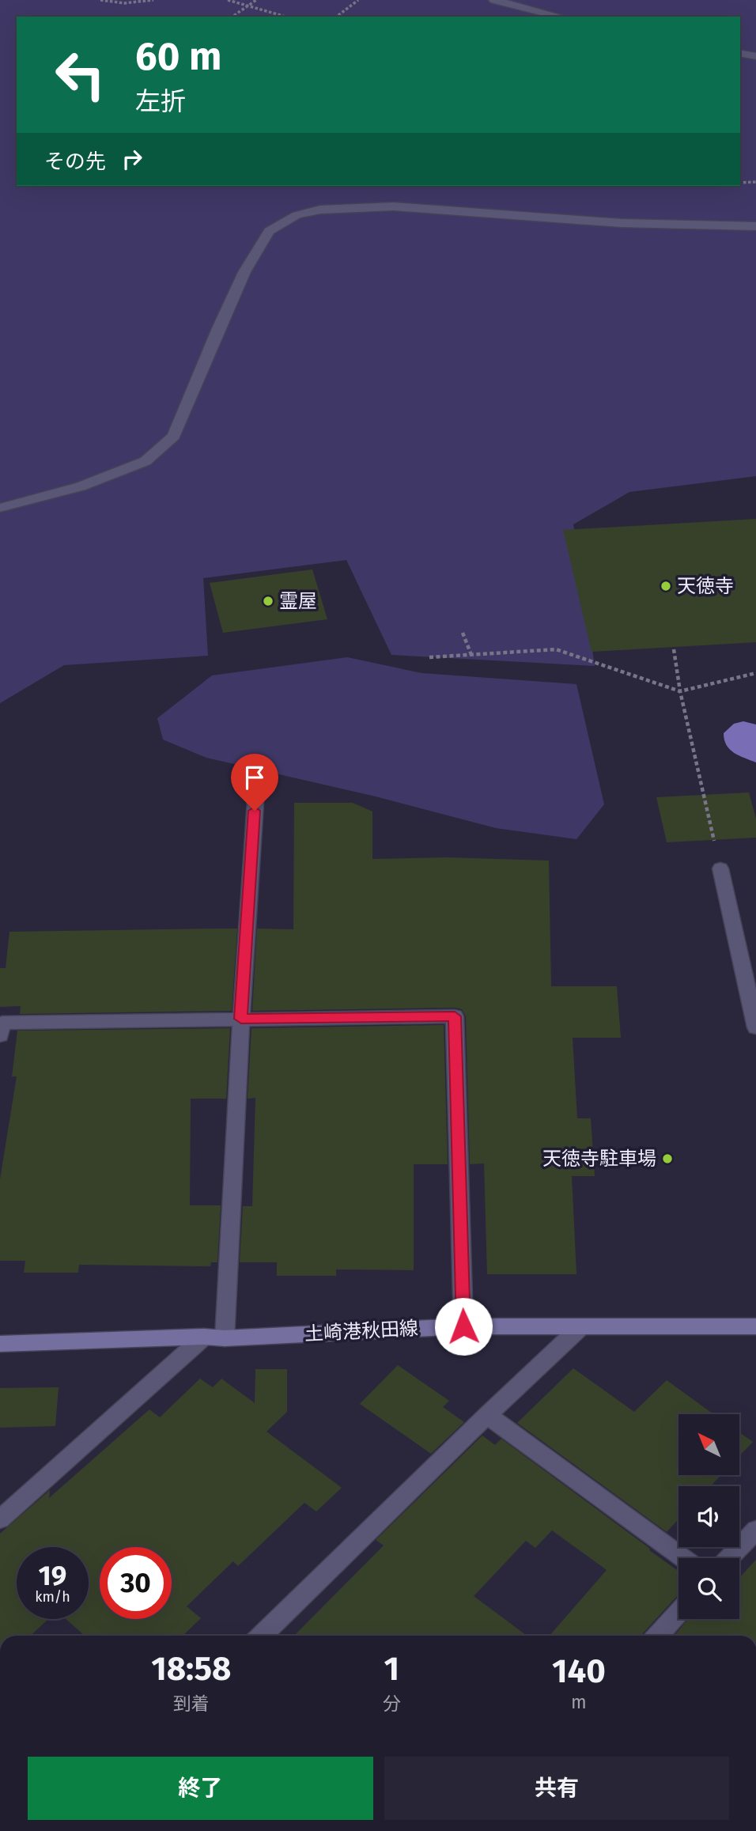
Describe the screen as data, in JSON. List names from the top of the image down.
{
  "streets": {
    "main road": ["土崎港秋田線"]
  },
  "places": ["天徳寺", "霊屋", "天徳寺駐車場"],
  "north": "top left",
  "page": {
    "turn": ["60 m", "左折"],
    "then": "その先",
    "speed": "19 km/h",
    "limit": "30",
    "eta": [
      "18:58",
      "到着",
      "1",
      "分",
      "140",
      "m"
    ],
    "buttons": ["終了", "共有"]
  }
}
